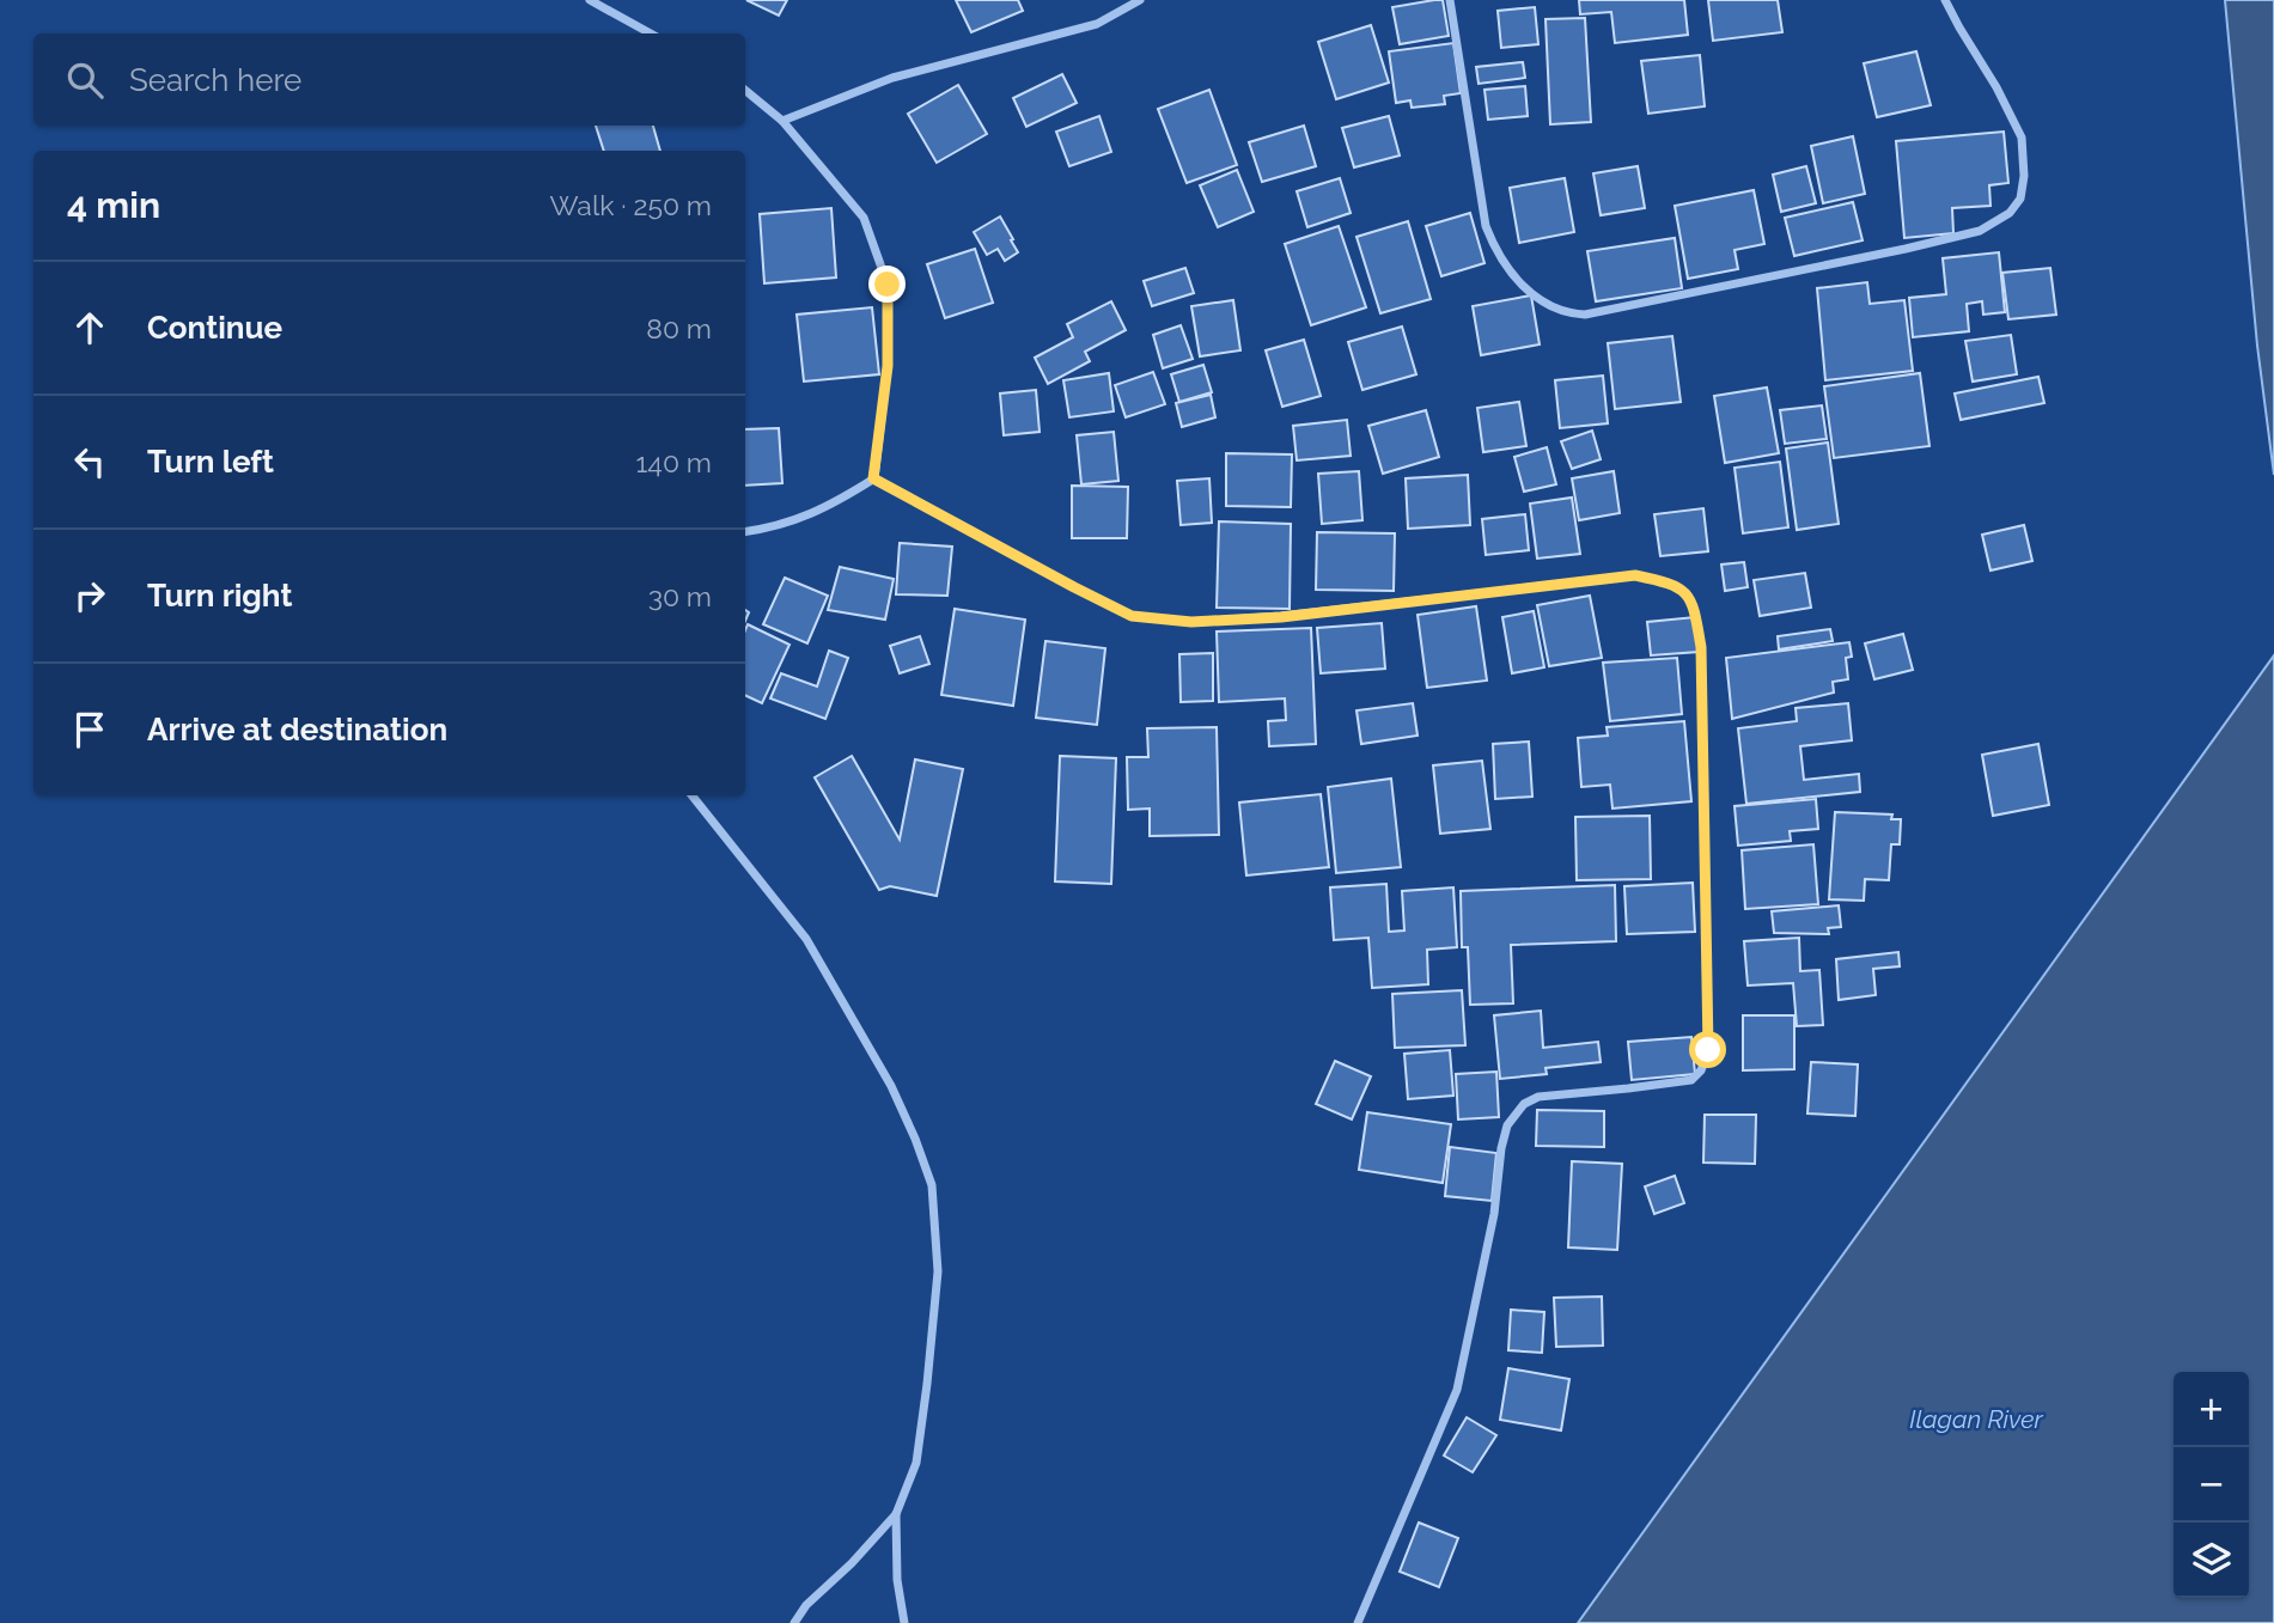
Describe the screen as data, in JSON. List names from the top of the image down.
{
  "water": ["Ilagan River"],
  "page": {
    "search": "Search here",
    "heading": ["4 min", "Walk · 250 m"],
    "list": [
      ["Continue", "80 m"],
      ["Turn left", "140 m"],
      ["Turn right", "30 m"],
      "Arrive at destination"
    ],
    "map_buttons": ["+", "−"]
  }
}
